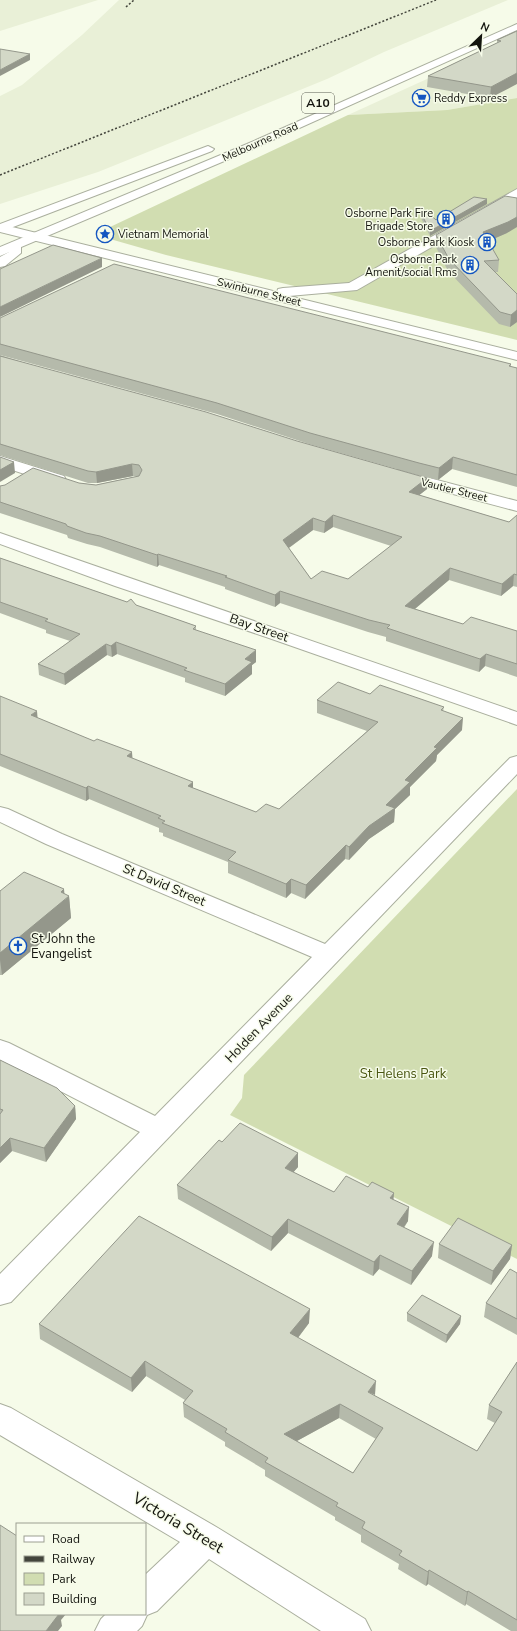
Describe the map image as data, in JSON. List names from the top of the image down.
{
  "streets": {
    "main road": [
      "A10",
      "Melbourne Road",
      "Swinburne Street",
      "Vautier Street",
      "Bay Street",
      "St David Street",
      "Holden Avenue",
      "Victoria Street"
    ]
  },
  "crossings": [
    ["Melbourne Road", "Swinburne Street"],
    ["St David Street", "Holden Avenue"]
  ],
  "parks": ["St Helens Park"],
  "places": {
    "supermarket": ["Reddy Express"],
    "building": ["Osborne Park Fire Brigade Store", "Osborne Park Kiosk", "Osborne Park Amenit/social Rms"],
    "place": ["Vietnam Memorial"],
    "church": ["St John the Evangelist"]
  },
  "legend": [
    "Road",
    "Railway",
    "Park",
    "Building"
  ],
  "north": "top right"
}
